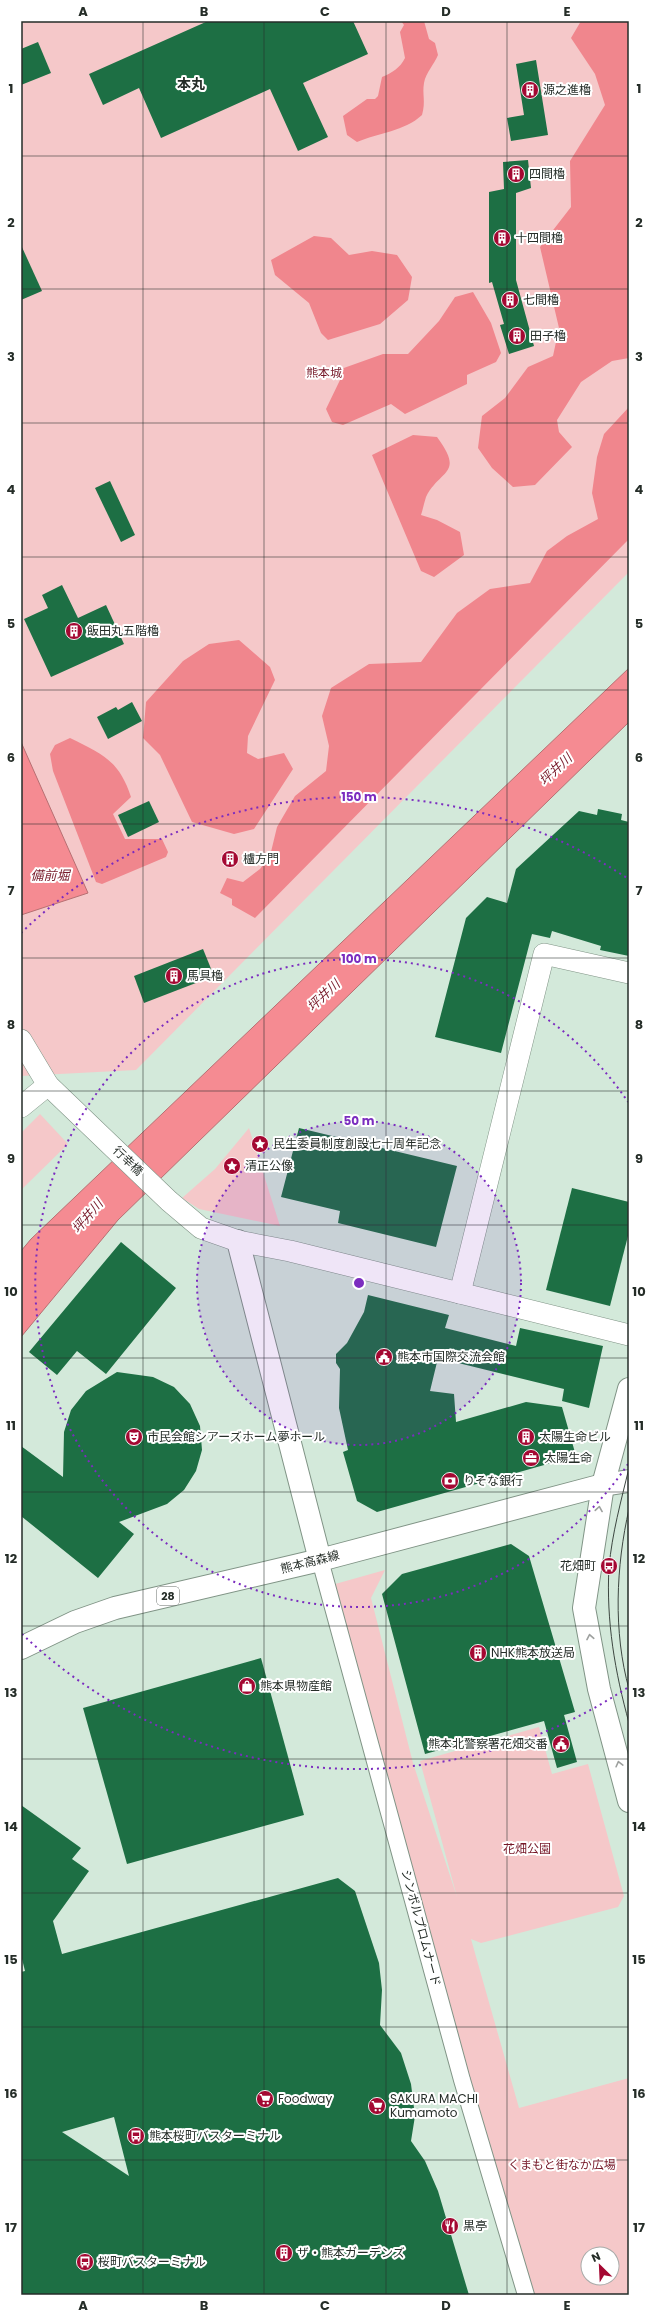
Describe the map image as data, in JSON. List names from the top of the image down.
{
  "streets": {
    "main road": ["熊本高森線", "28"],
    "street": ["行幸橋", "シンボルプロムナード"]
  },
  "crossings": [
    ["熊本高森線", "シンボルプロムナード"]
  ],
  "districts": ["本丸"],
  "water": ["坪井川", "備前堀"],
  "parks": ["熊本城", "花畑公園", "くまもと街なか広場"],
  "places": {
    "building": [
      "源之進櫓",
      "四間櫓",
      "十四間櫓",
      "七間櫓",
      "田子櫓",
      "飯田丸五階櫓",
      "櫨方門",
      "馬具櫓",
      "太陽生命ビル",
      "NHK熊本放送局",
      "ザ・熊本ガーデンズ"
    ],
    "place": ["民生委員制度創設七十周年記念", "清正公像"],
    "public building": ["熊本市国際交流会館", "熊本北警察署花畑交番"],
    "theatre": ["市民会館シアーズホーム夢ホール"],
    "office": ["太陽生命"],
    "bank": ["りそな銀行"],
    "bus stop": ["花畑町", "熊本桜町バスターミナル", "桜町バスターミナル"],
    "shop": ["熊本県物産館"],
    "supermarket": ["Foodway", "SAKURA MACHI Kumamoto"],
    "restaurant": ["黒亭"]
  },
  "north": "top left",
  "grid": {
    "columns": [
      "A",
      "B",
      "C",
      "D",
      "E"
    ],
    "rows": [
      "1",
      "2",
      "3",
      "4",
      "5",
      "6",
      "7",
      "8",
      "9",
      "10",
      "11",
      "12",
      "13",
      "14",
      "15",
      "16",
      "17"
    ]
  },
  "rings": ["150 m", "100 m", "50 m"]
}
